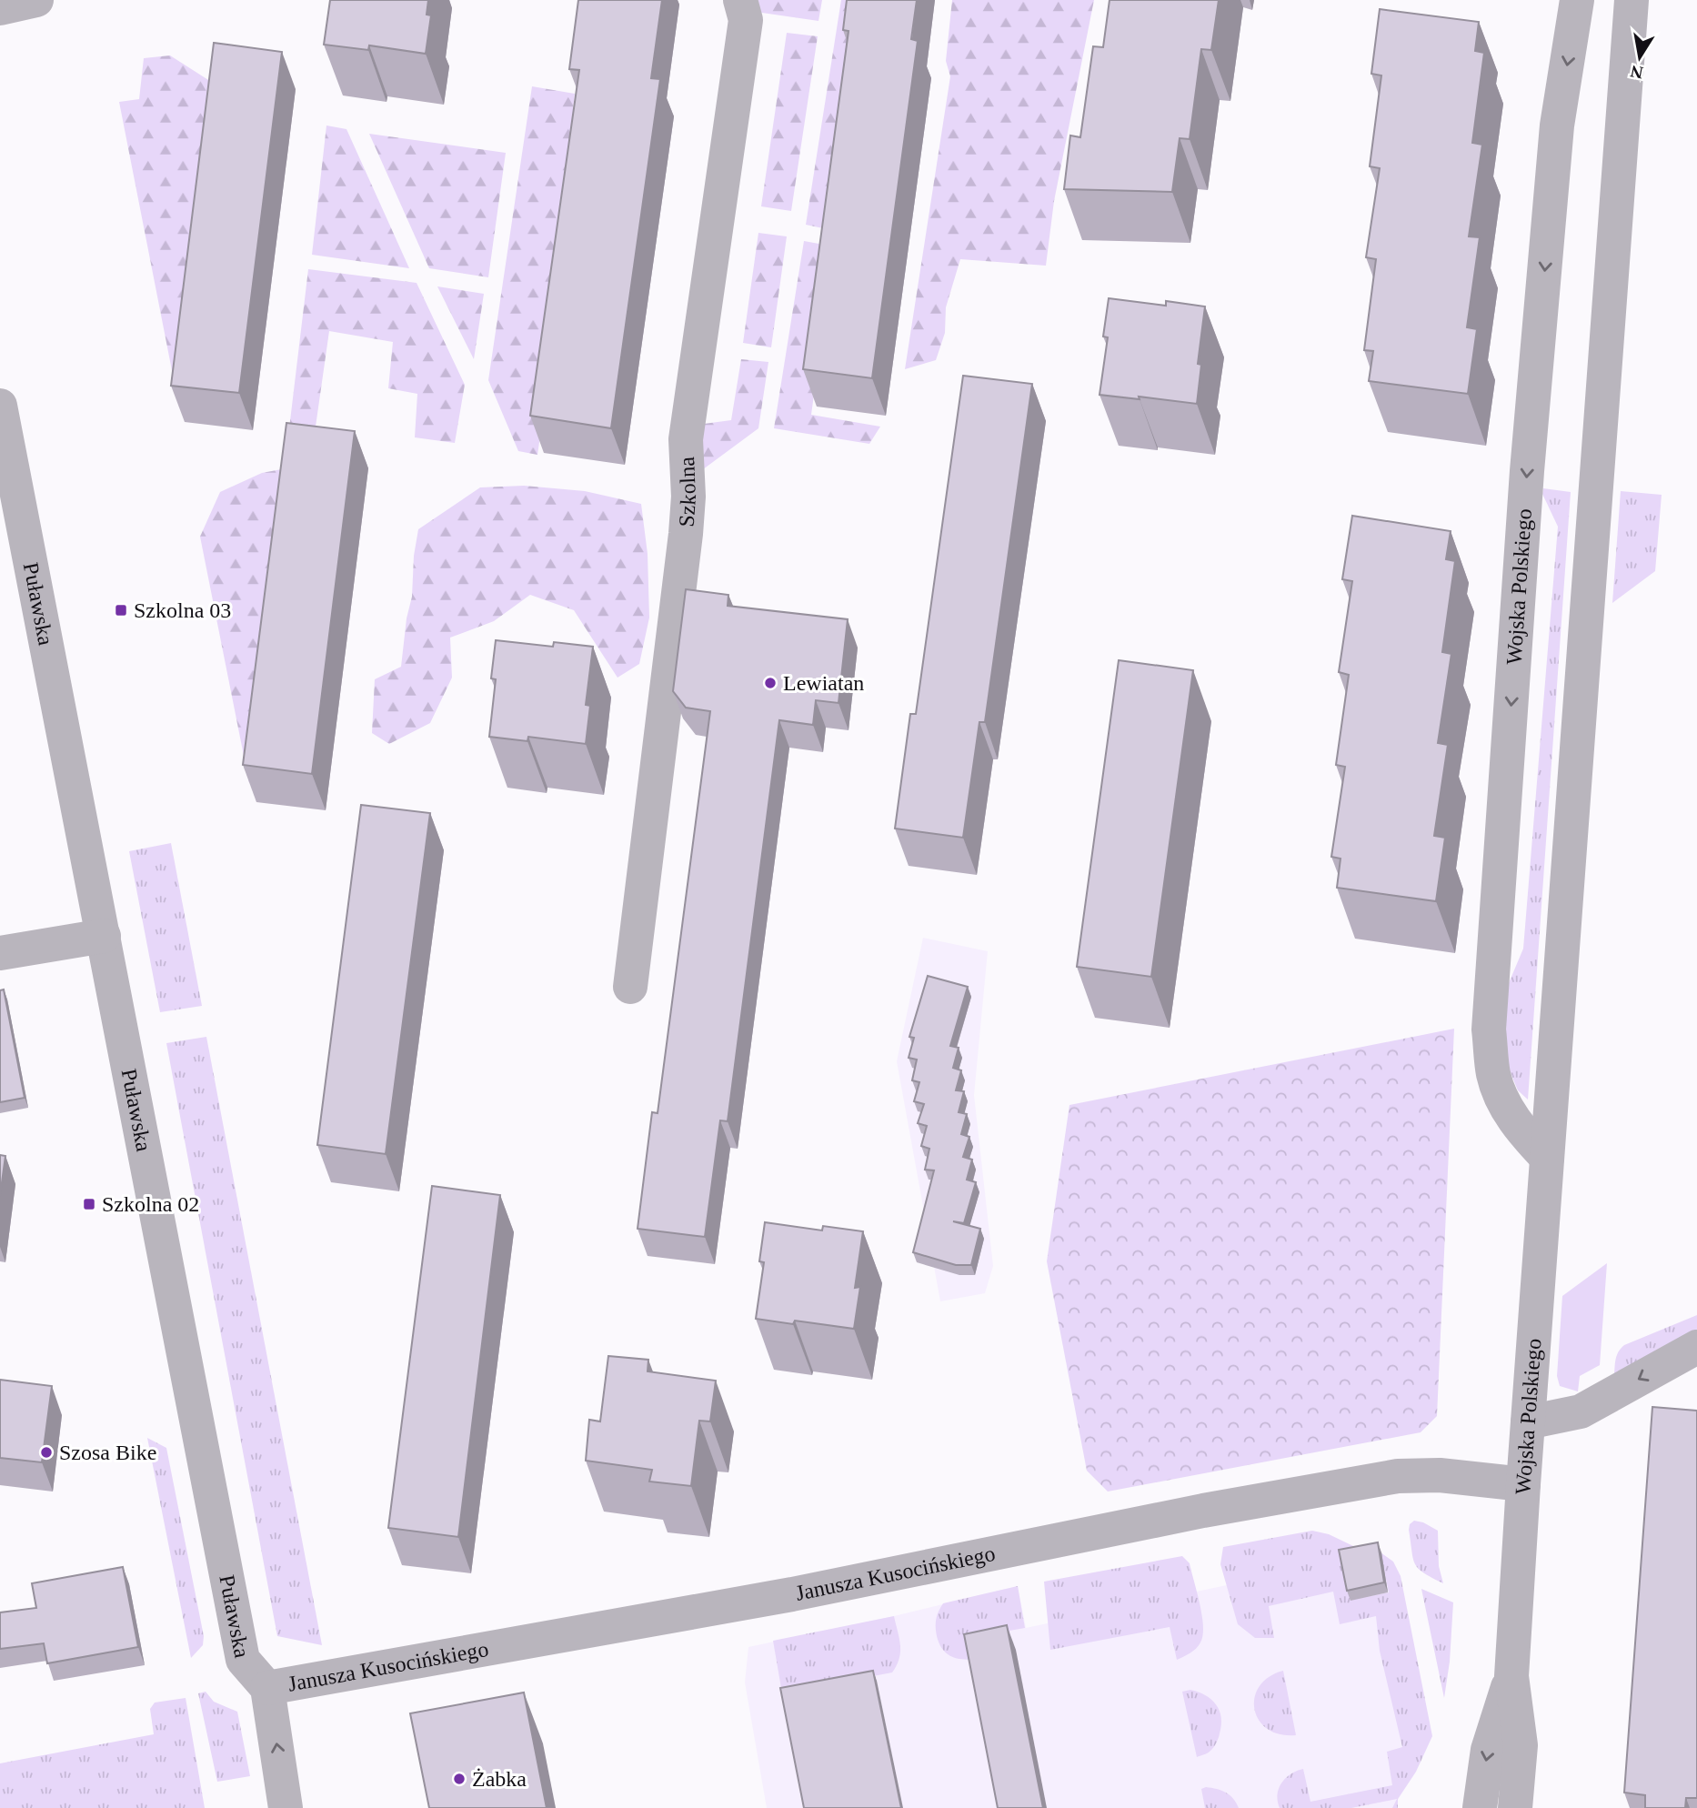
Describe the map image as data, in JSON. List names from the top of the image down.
{
  "streets": {
    "street": [
      "Szkolna",
      "Wojska Polskiego",
      "Puławska",
      "Janusza Kusocińskiego"
    ]
  },
  "crossings": [
    ["Wojska Polskiego", "Janusza Kusocińskiego"],
    ["Puławska", "Janusza Kusocińskiego"]
  ],
  "places": {
    "transit": ["Szkolna 03", "Szkolna 02"],
    "other": ["Lewiatan", "Szosa Bike", "Żabka"]
  },
  "north": "bottom"
}
